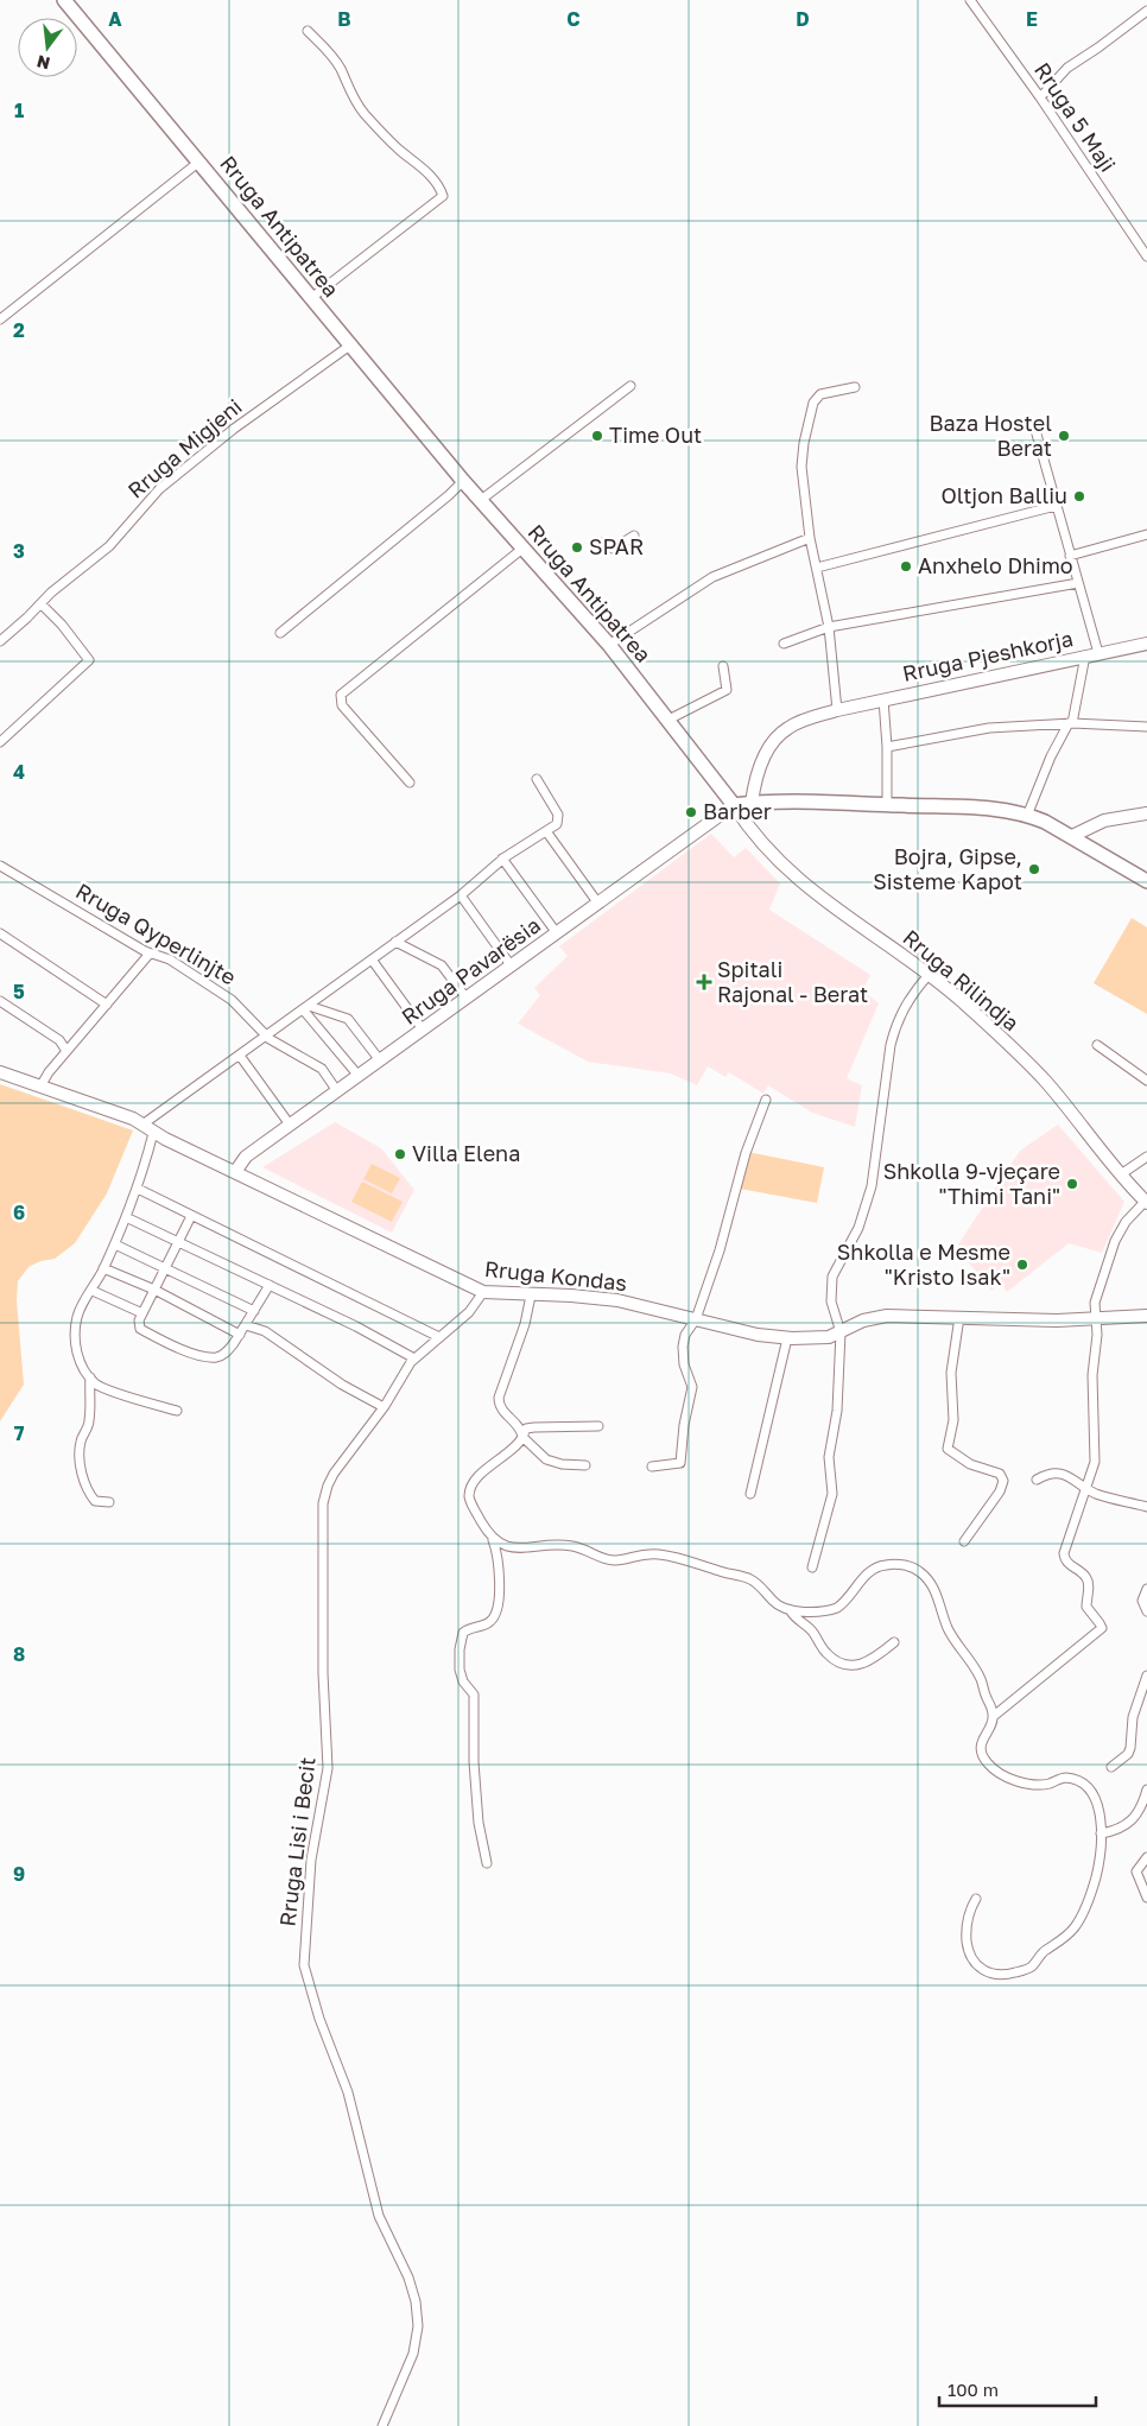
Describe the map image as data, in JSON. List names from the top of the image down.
{
  "streets": {
    "main road": ["Rruga Antipatrea"],
    "street": [
      "Rruga 5 Maji",
      "Rruga Migjeni",
      "Rruga Pjeshkorja",
      "Rruga Qyperlinjte",
      "Rruga Pavarësia",
      "Rruga Rilindja",
      "Rruga Kondas",
      "Rruga Lisi i Becit"
    ]
  },
  "crossings": [
    ["Rruga Antipatrea", "Rruga Migjeni"],
    ["Rruga Antipatrea", "Rruga Pavarësia"],
    ["Rruga Antipatrea", "Rruga Rilindja"],
    ["Rruga Qyperlinjte", "Rruga Pavarësia"],
    ["Rruga Pavarësia", "Rruga Rilindja"],
    ["Rruga Pavarësia", "Rruga Kondas"],
    ["Rruga Kondas", "Rruga Lisi i Becit"]
  ],
  "places": {
    "other": [
      "Time Out",
      "Baza Hostel Berat",
      "Oltjon Balliu",
      "SPAR",
      "Anxhelo Dhimo",
      "Barber",
      "Bojra, Gipse, Sisteme Kapot",
      "Villa Elena",
      "Shkolla 9-vjeçare \"Thimi Tani\"",
      "Shkolla e Mesme \"Kristo Isak\""
    ],
    "health": ["Spitali Rajonal - Berat"]
  },
  "scale_bar": "100 m",
  "north": "bottom",
  "grid": {
    "columns": [
      "A",
      "B",
      "C",
      "D",
      "E"
    ],
    "rows": [
      "1",
      "2",
      "3",
      "4",
      "5",
      "6",
      "7",
      "8",
      "9"
    ]
  }
}
